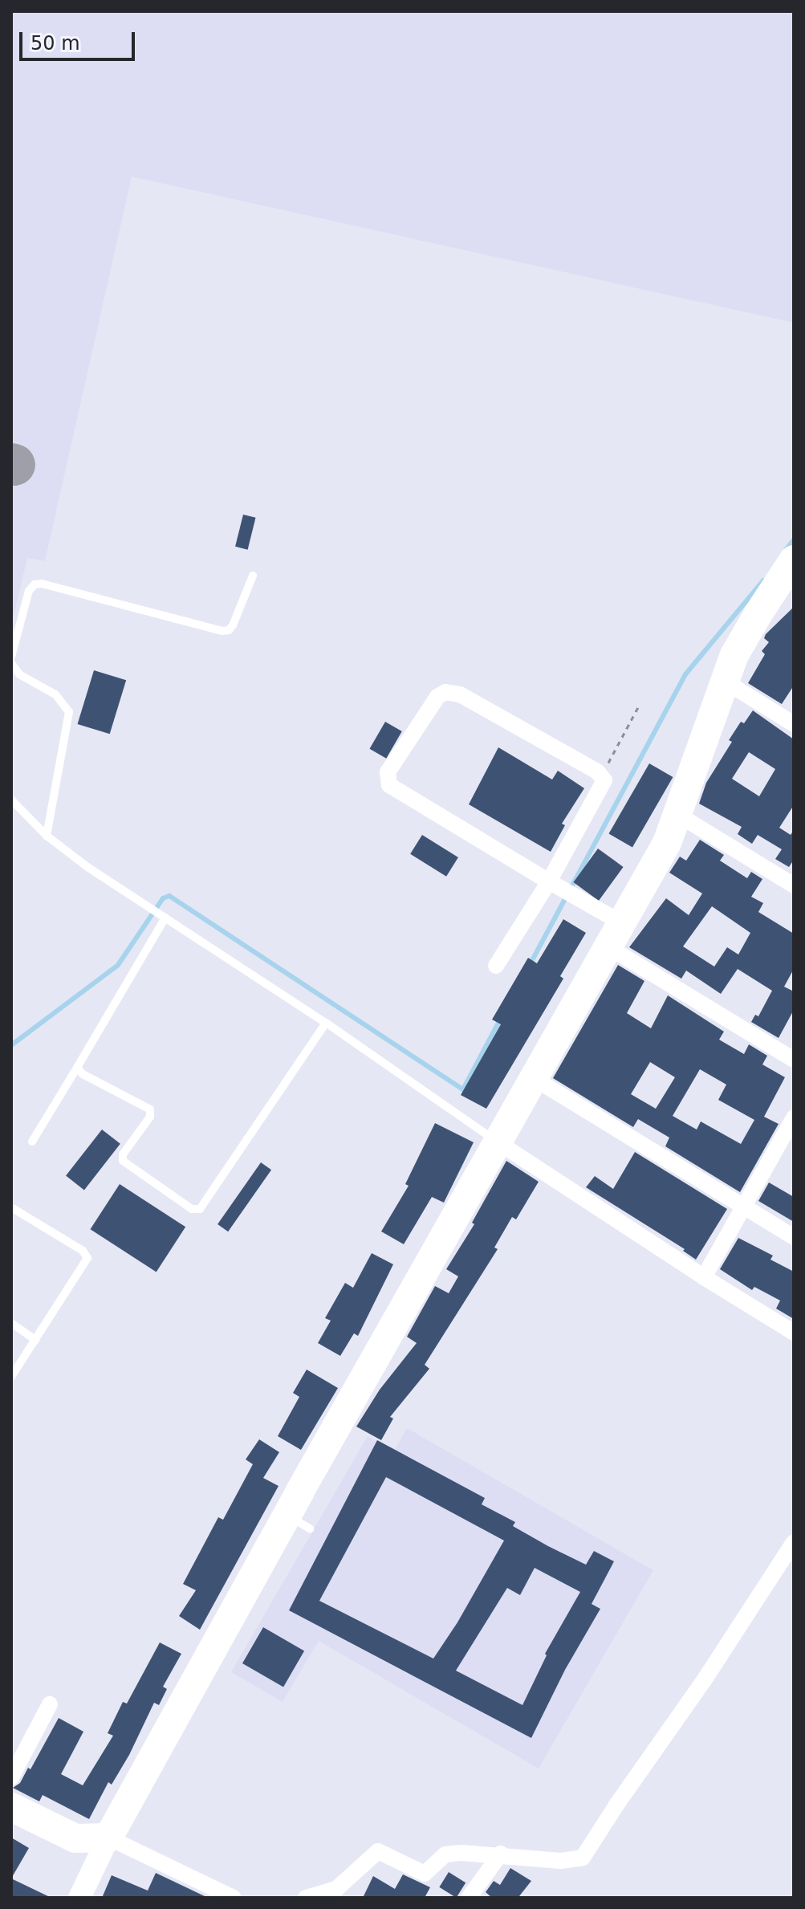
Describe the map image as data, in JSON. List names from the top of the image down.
{
  "scale_bar": "50 m"
}
